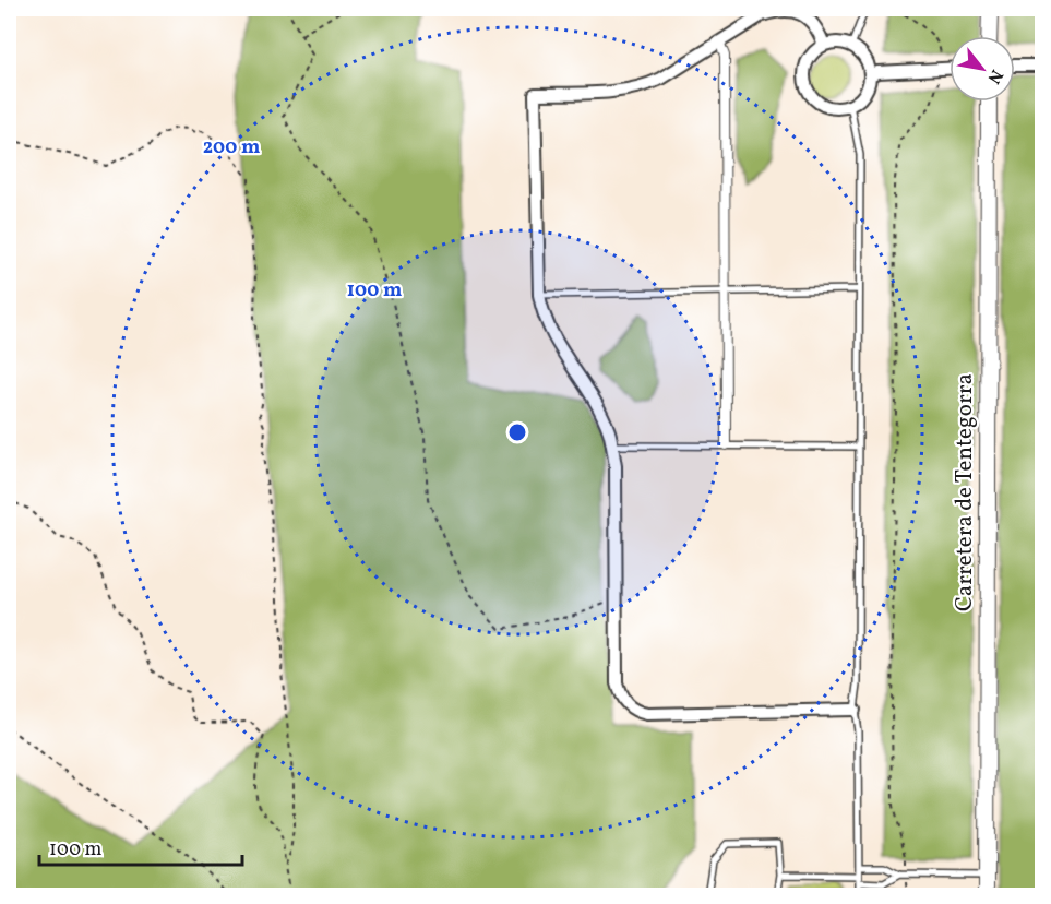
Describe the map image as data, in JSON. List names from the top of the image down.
{
  "streets": {
    "main road": ["Carretera de Tentegorra"]
  },
  "scale_bar": "100 m",
  "north": "bottom right",
  "rings": ["200 m", "100 m"]
}
